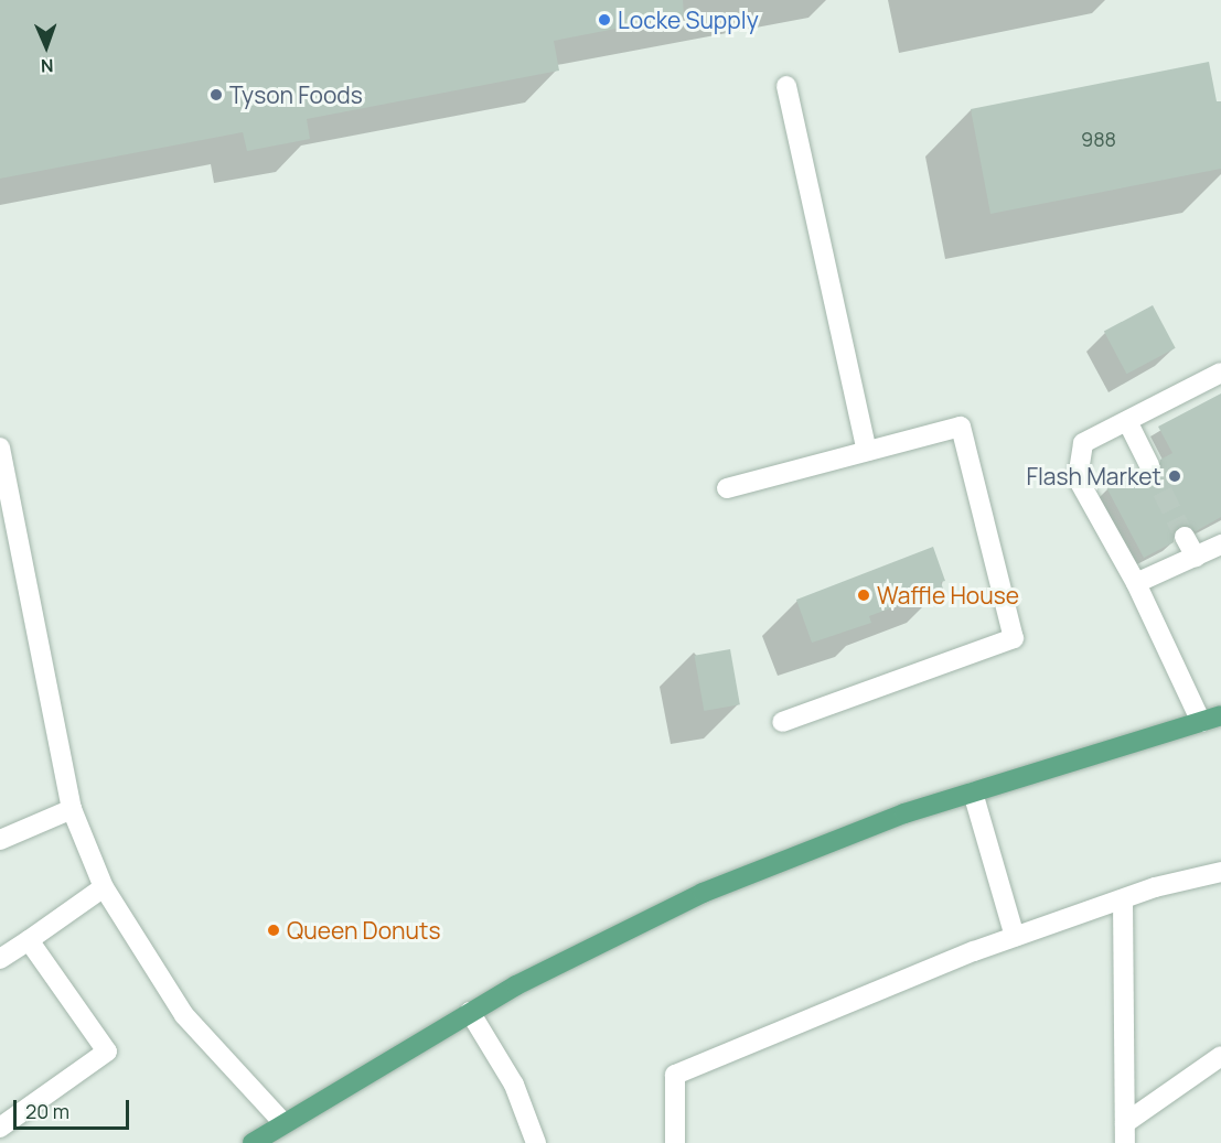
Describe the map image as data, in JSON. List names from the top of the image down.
{
  "places": [
    "Locke Supply",
    "Tyson Foods",
    "Flash Market",
    "Waffle House",
    "Queen Donuts"
  ],
  "house_numbers": ["988"],
  "scale_bar": "20 m",
  "north": "bottom"
}
